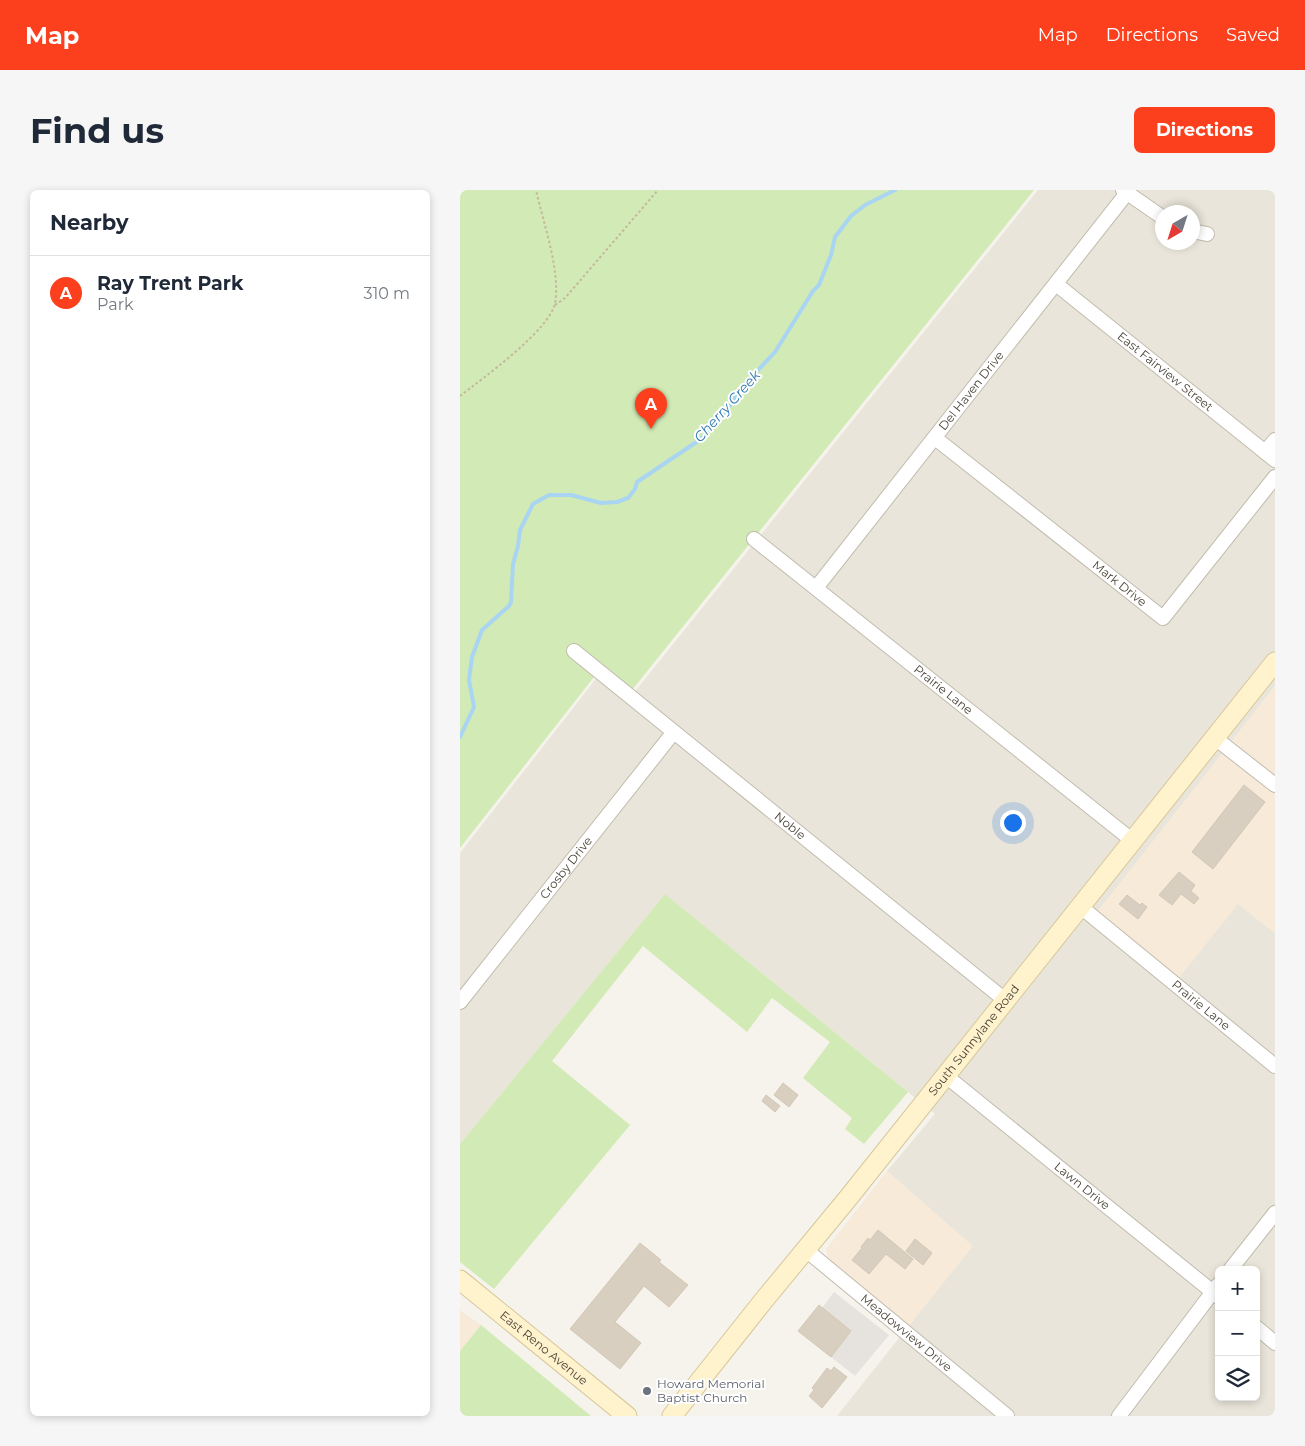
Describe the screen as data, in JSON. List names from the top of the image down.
{
  "streets": {
    "main road": ["South Sunnylane Road", "East Reno Avenue"],
    "street": [
      "East Fairview Street",
      "Del Haven Drive",
      "Mark Drive",
      "Prairie Lane",
      "Noble",
      "Crosby Drive",
      "Lawn Drive",
      "Meadowview Drive"
    ]
  },
  "crossings": [
    ["East Fairview Street", "Del Haven Drive"],
    ["Del Haven Drive", "Mark Drive"],
    ["Del Haven Drive", "Prairie Lane"],
    ["Prairie Lane", "South Sunnylane Road"],
    ["Noble", "Crosby Drive"],
    ["Noble", "South Sunnylane Road"],
    ["South Sunnylane Road", "Lawn Drive"],
    ["South Sunnylane Road", "Meadowview Drive"]
  ],
  "water": ["Cherry Creek"],
  "places": ["Howard Memorial Baptist Church"],
  "north": "bottom left",
  "page": {
    "header": "Map",
    "nav": ["Map", "Directions", "Saved"],
    "buttons": "Directions",
    "title": "Find us",
    "heading": "Nearby",
    "list": [
      {
        "mark": "A",
        "name": "Ray Trent Park",
        "note": "Park",
        "value": "310 m"
      }
    ],
    "pins": "A",
    "map_buttons": ["+", "−"]
  }
}
